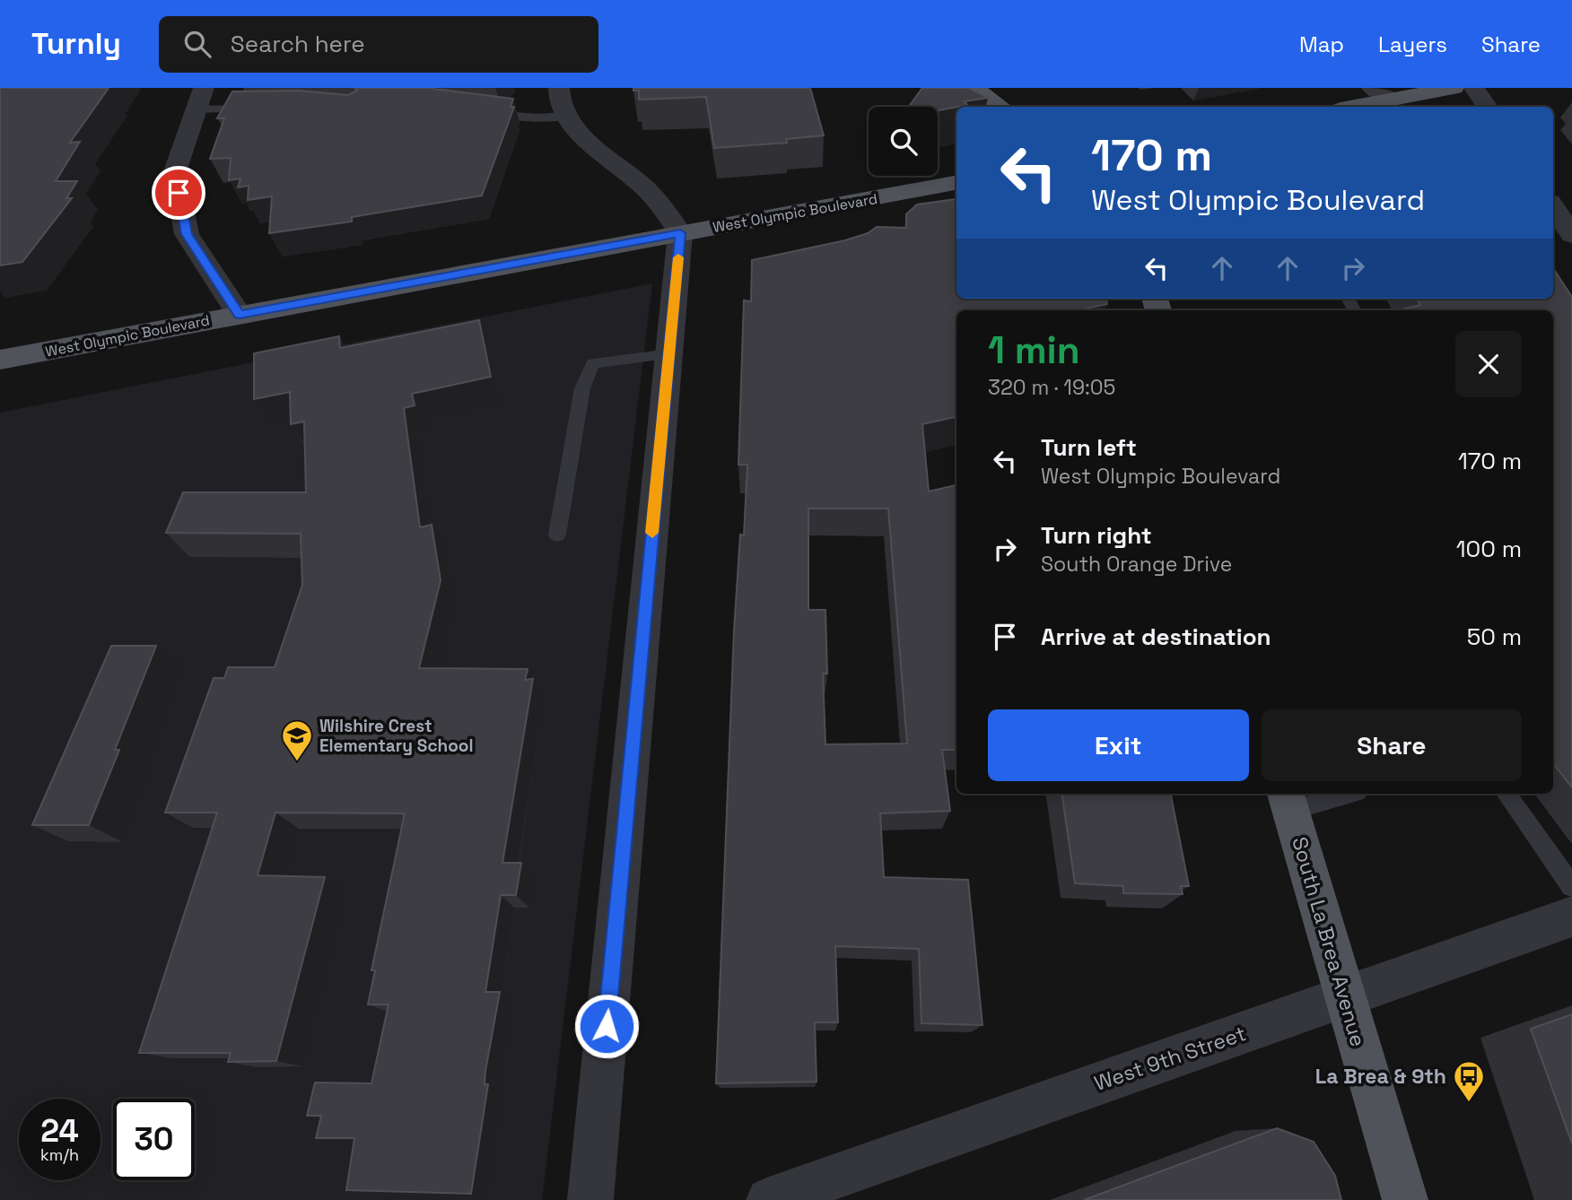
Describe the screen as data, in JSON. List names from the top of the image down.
{
  "streets": {
    "main road": ["West Olympic Boulevard", "South La Brea Avenue"],
    "street": ["West 9th Street"]
  },
  "crossings": [
    ["South La Brea Avenue", "West 9th Street"]
  ],
  "places": {
    "school or university": ["Wilshire Crest Elementary School"],
    "bus stop": ["La Brea & 9th"]
  },
  "page": {
    "header": "Turnly",
    "search": "Search here",
    "nav": ["Map", "Layers", "Share"],
    "turn": ["170 m", "West Olympic Boulevard"],
    "heading": ["1 min", "320 m · 19:05"],
    "list": [
      {
        "name": "Turn left",
        "note": "West Olympic Boulevard",
        "value": "170 m"
      },
      {
        "name": "Turn right",
        "note": "South Orange Drive",
        "value": "100 m"
      },
      {
        "name": "Arrive at destination",
        "value": "50 m"
      }
    ],
    "buttons": ["Exit", "Share"],
    "speed": "24 km/h",
    "limit": "30"
  }
}
